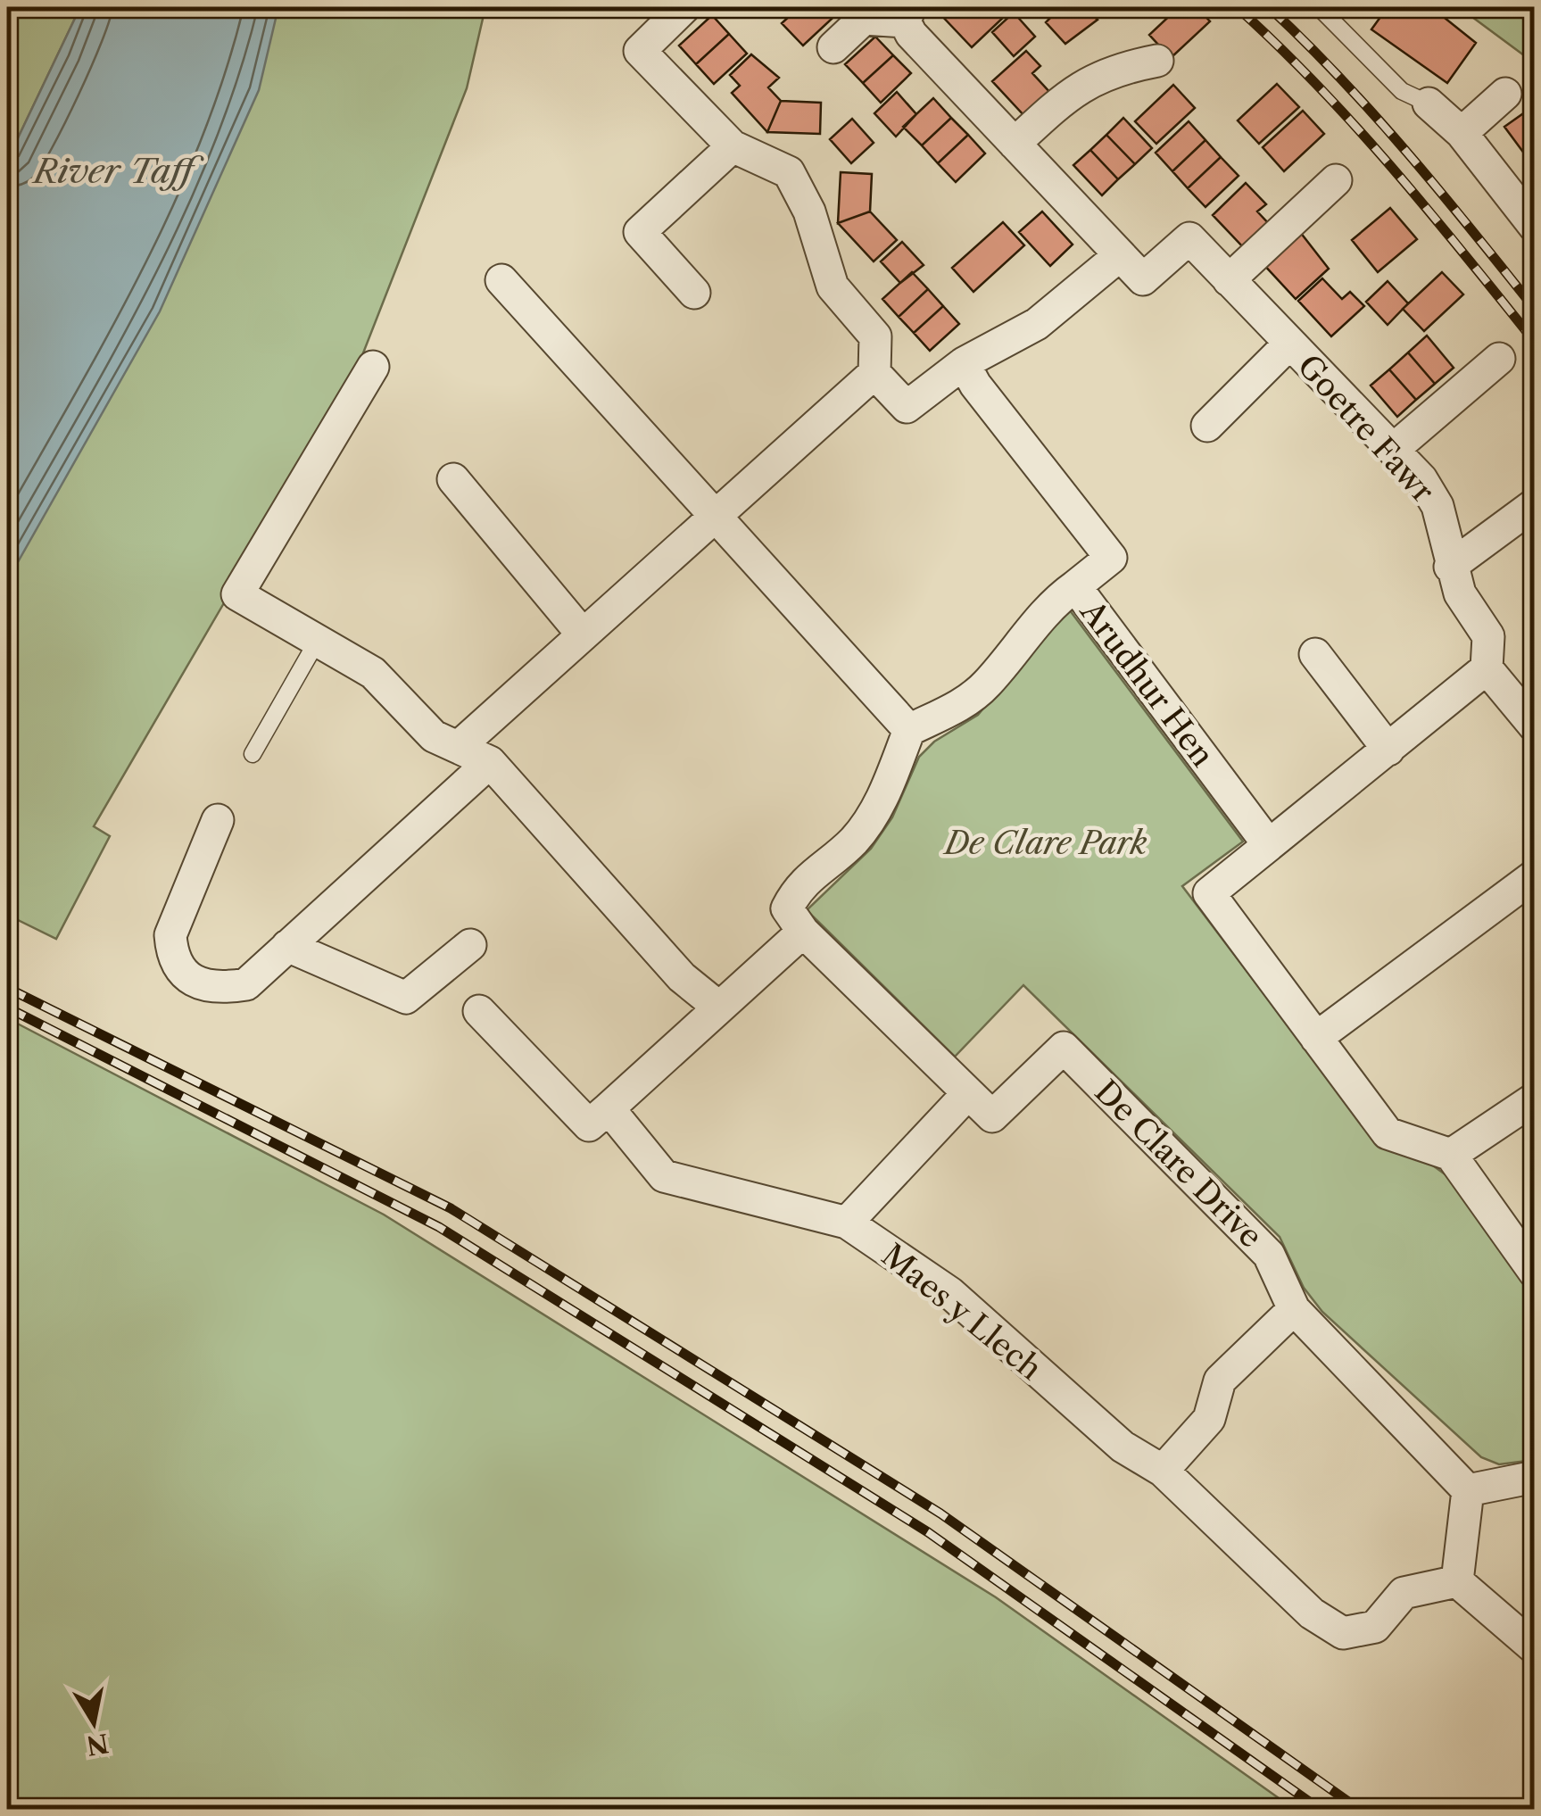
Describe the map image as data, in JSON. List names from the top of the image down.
{
  "streets": {
    "street": [
      "Goetre Fawr",
      "Arudhur Hen",
      "De Clare Drive",
      "Maes y Llech"
    ]
  },
  "water": ["River Taff"],
  "parks": ["De Clare Park"],
  "north": "bottom"
}
